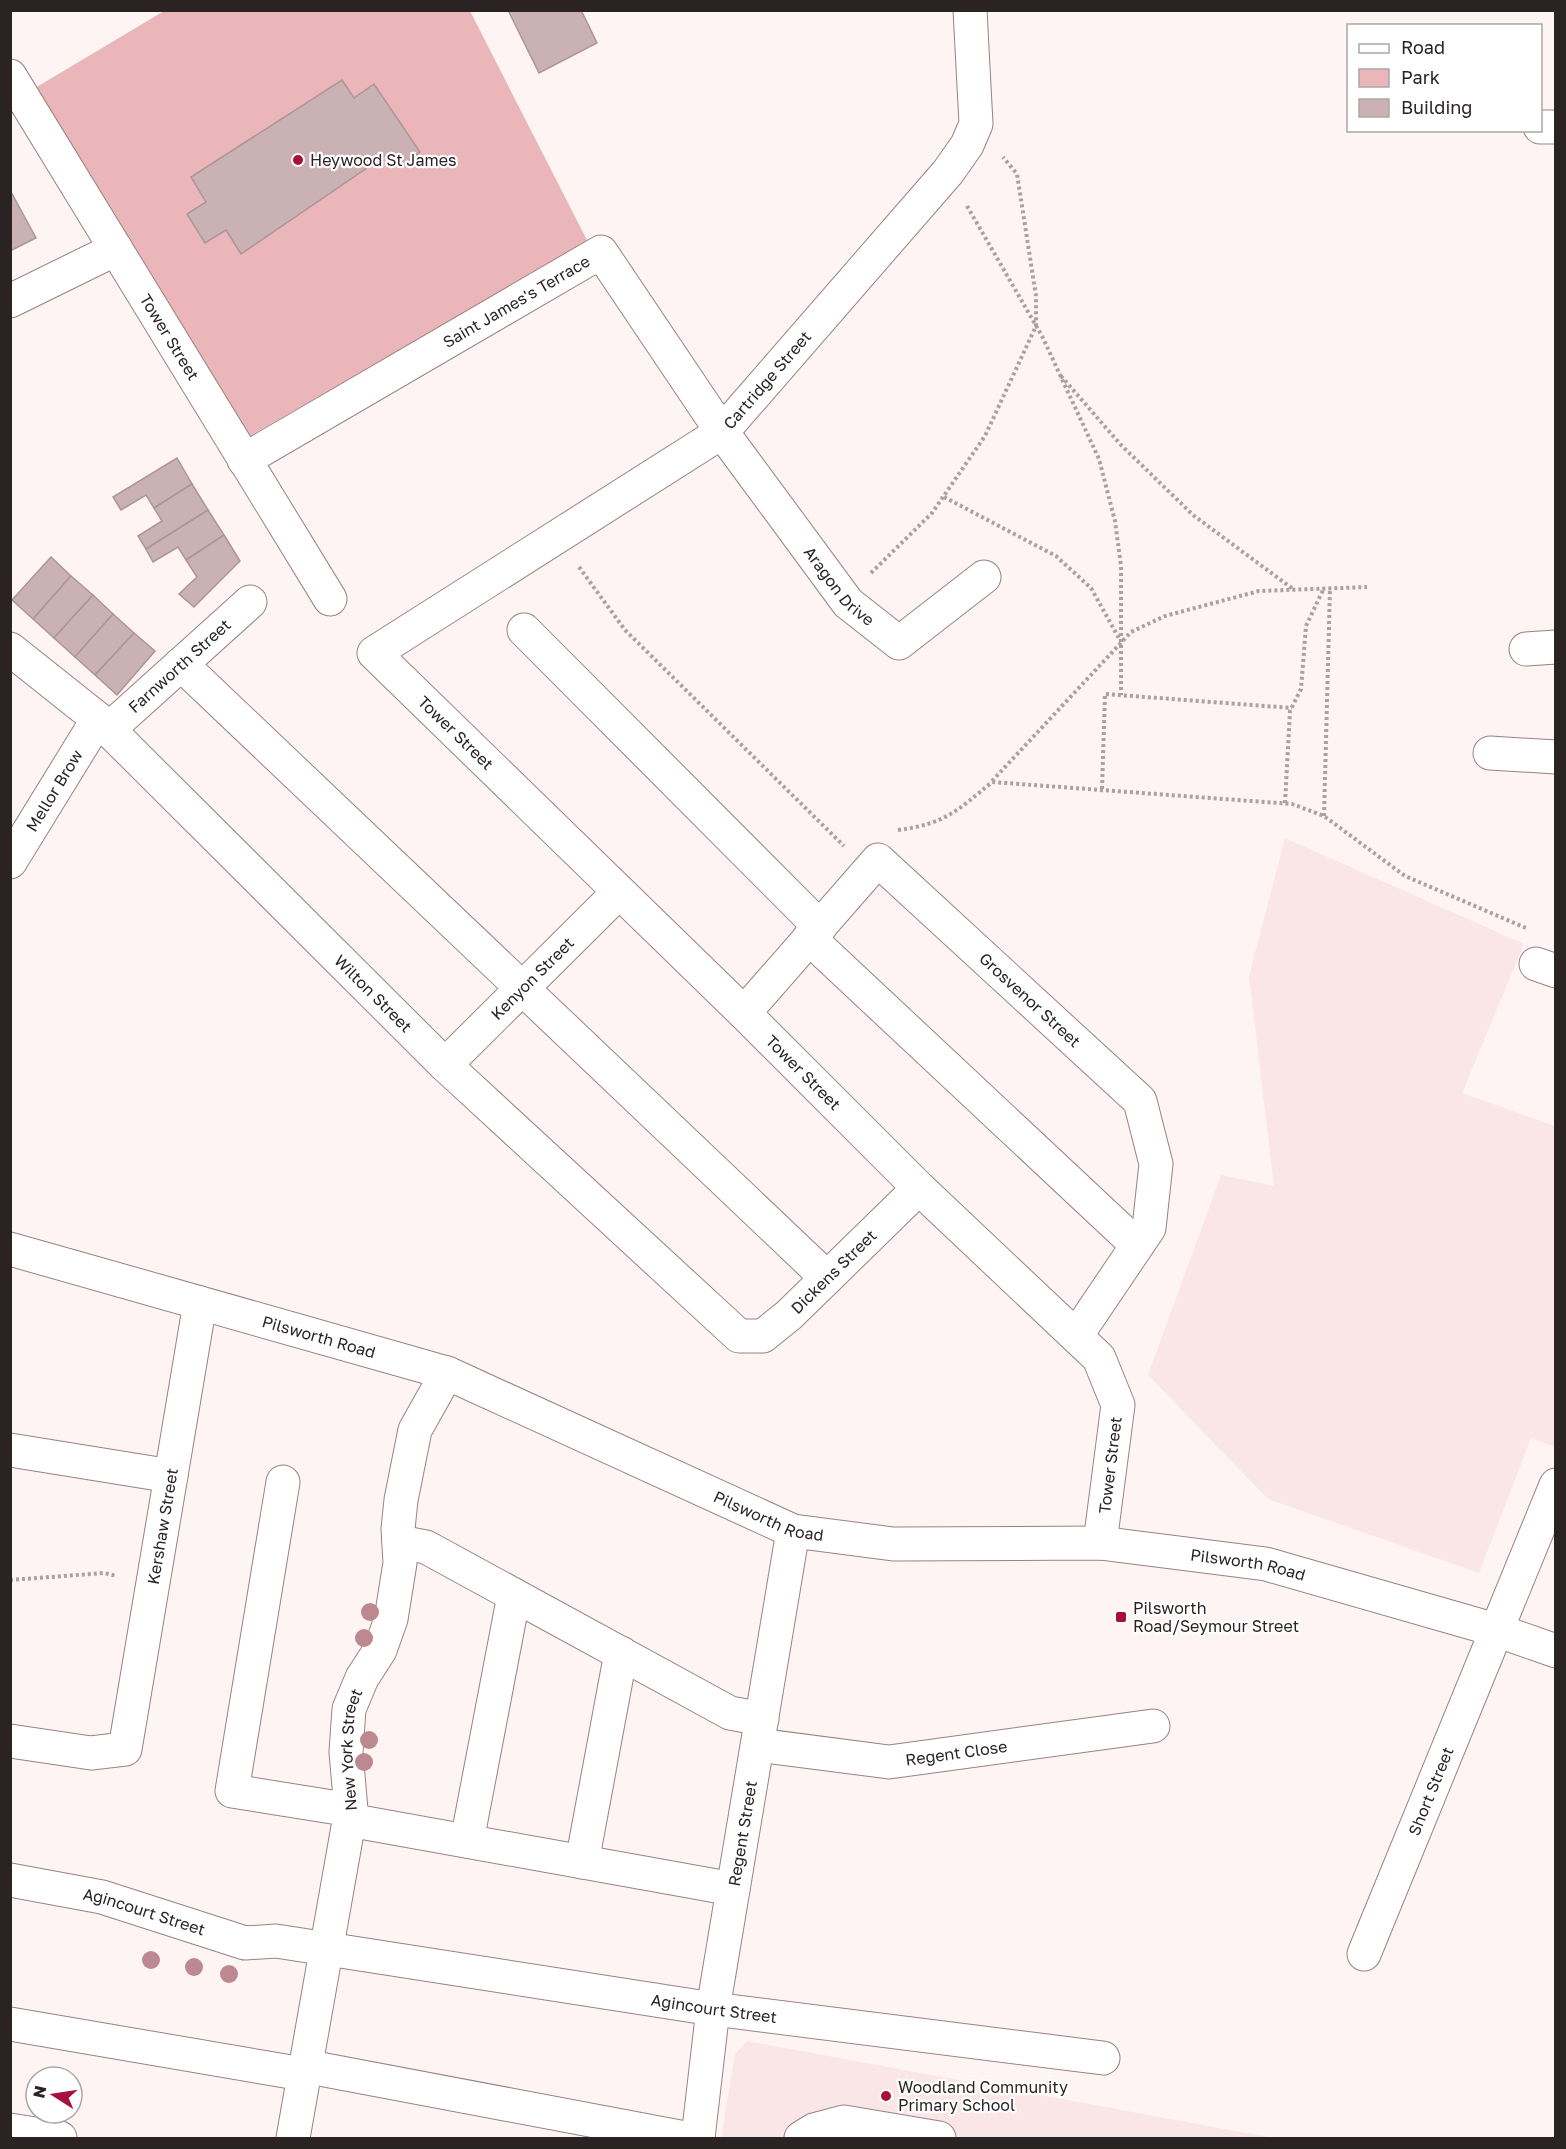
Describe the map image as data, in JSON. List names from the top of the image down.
{
  "streets": {
    "street": [
      "Saint James's Terrace",
      "Tower Street",
      "Cartridge Street",
      "Aragon Drive",
      "Farnworth Street",
      "Mellor Brow",
      "Kenyon Street",
      "Wilton Street",
      "Grosvenor Street",
      "Dickens Street",
      "Pilsworth Road",
      "Kershaw Street",
      "New York Street",
      "Regent Close",
      "Short Street",
      "Regent Street",
      "Agincourt Street"
    ]
  },
  "crossings": [
    ["Saint James's Terrace", "Tower Street"],
    ["Saint James's Terrace", "Cartridge Street"],
    ["Saint James's Terrace", "Aragon Drive"],
    ["Tower Street", "Cartridge Street"],
    ["Tower Street", "Kenyon Street"],
    ["Tower Street", "Grosvenor Street"],
    ["Tower Street", "Dickens Street"],
    ["Tower Street", "Pilsworth Road"],
    ["Cartridge Street", "Aragon Drive"],
    ["Farnworth Street", "Mellor Brow"],
    ["Farnworth Street", "Wilton Street"],
    ["Mellor Brow", "Wilton Street"],
    ["Kenyon Street", "Wilton Street"],
    ["Wilton Street", "Dickens Street"],
    ["Pilsworth Road", "Kershaw Street"],
    ["Pilsworth Road", "New York Street"],
    ["Pilsworth Road", "Short Street"],
    ["Pilsworth Road", "Regent Street"],
    ["New York Street", "Regent Close"],
    ["New York Street", "Agincourt Street"],
    ["Regent Close", "Regent Street"],
    ["Regent Street", "Agincourt Street"]
  ],
  "places": {
    "other": ["Heywood St James", "Woodland Community Primary School"],
    "transit": ["Pilsworth Road/Seymour Street"]
  },
  "legend": ["Road", "Park", "Building"],
  "north": "left"
}
